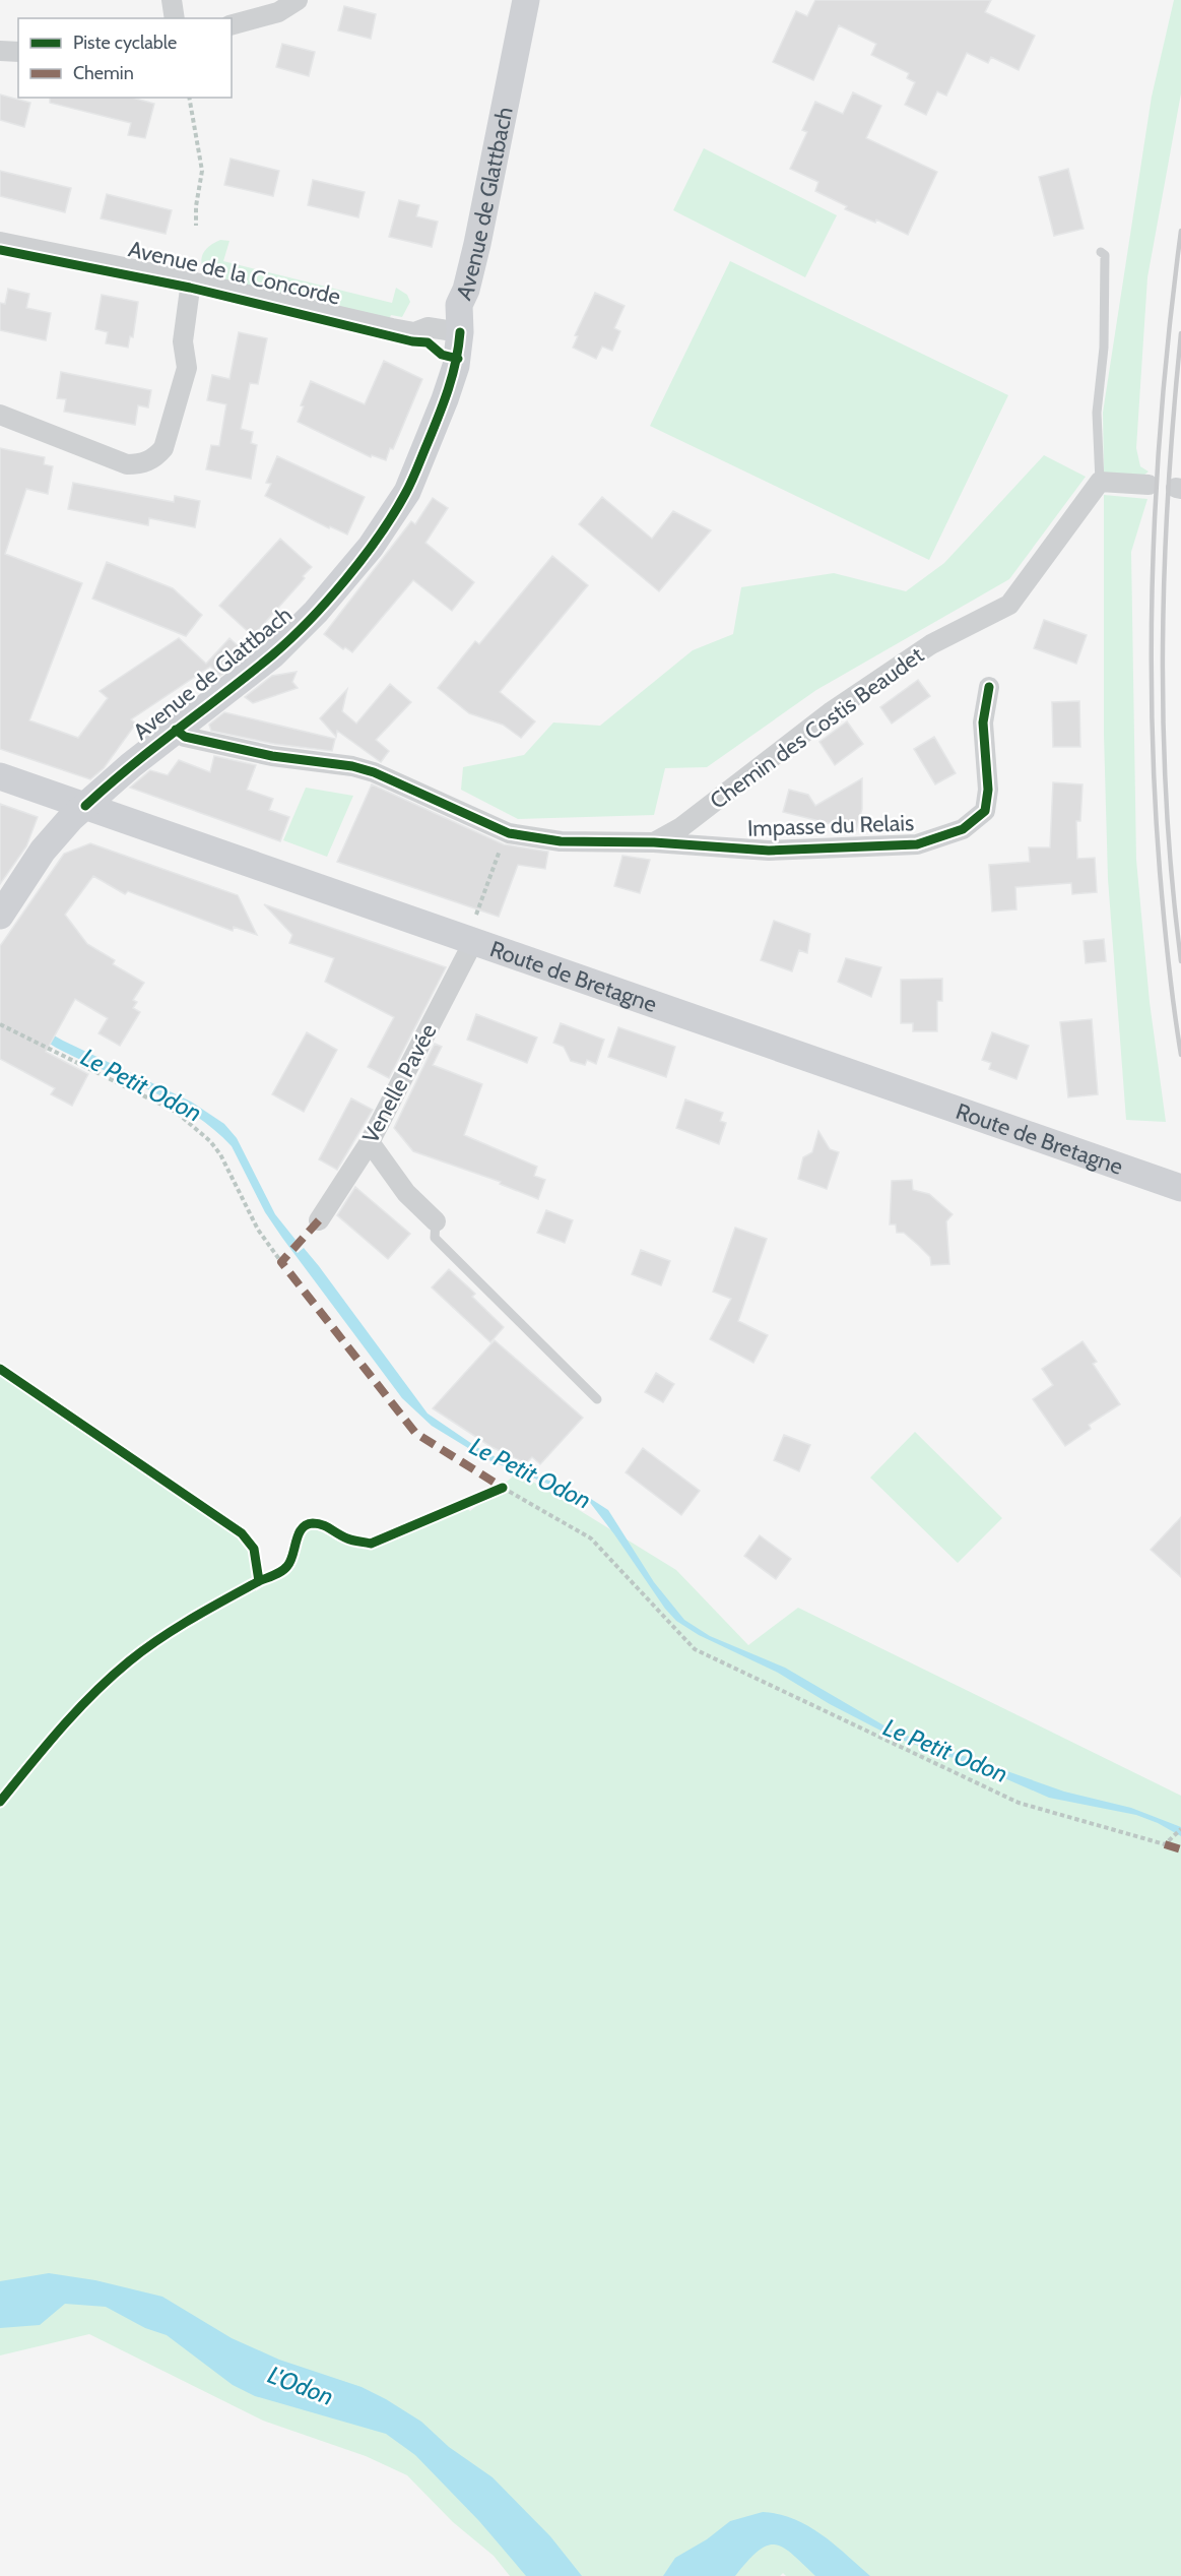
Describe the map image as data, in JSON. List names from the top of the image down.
{
  "streets": {
    "main road": ["Avenue de Glattbach", "Route de Bretagne"],
    "street": [
      "Avenue de la Concorde",
      "Chemin des Costis Beaudet",
      "Impasse du Relais",
      "Venelle Pavée"
    ]
  },
  "crossings": [
    ["Avenue de Glattbach", "Avenue de la Concorde"],
    ["Avenue de Glattbach", "Impasse du Relais"],
    ["Avenue de Glattbach", "Route de Bretagne"],
    ["Chemin des Costis Beaudet", "Impasse du Relais"],
    ["Route de Bretagne", "Venelle Pavée"]
  ],
  "water": ["Le Petit Odon", "L'Odon"],
  "legend": ["Piste cyclable", "Chemin"]
}
